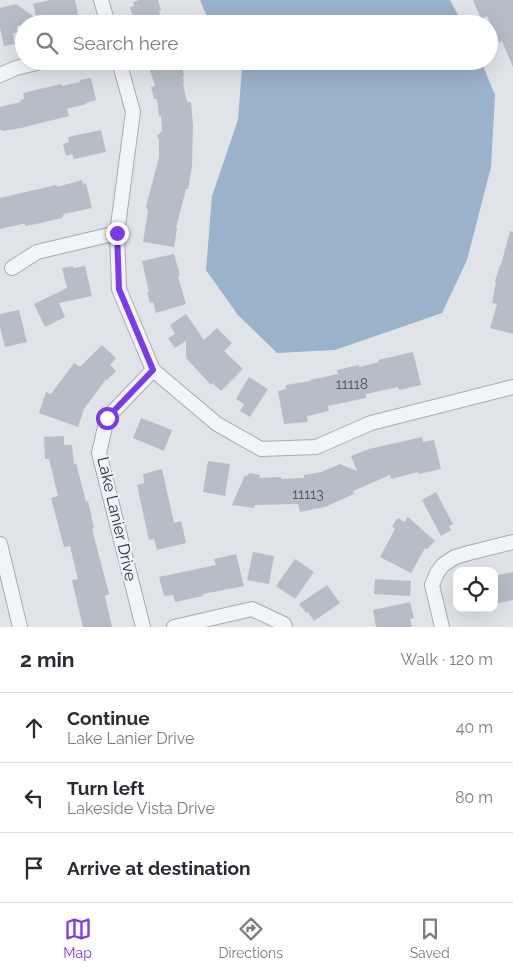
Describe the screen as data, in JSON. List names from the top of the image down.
{
  "streets": {
    "street": ["Lake Lanier Drive"]
  },
  "house_numbers": ["11118", "11113"],
  "page": {
    "search": "Search here",
    "heading": ["2 min", "Walk · 120 m"],
    "list": [
      ["Continue", "Lake Lanier Drive", "40 m"],
      ["Turn left", "Lakeside Vista Drive", "80 m"],
      "Arrive at destination"
    ],
    "nav": ["Map", "Directions", "Saved"]
  }
}
